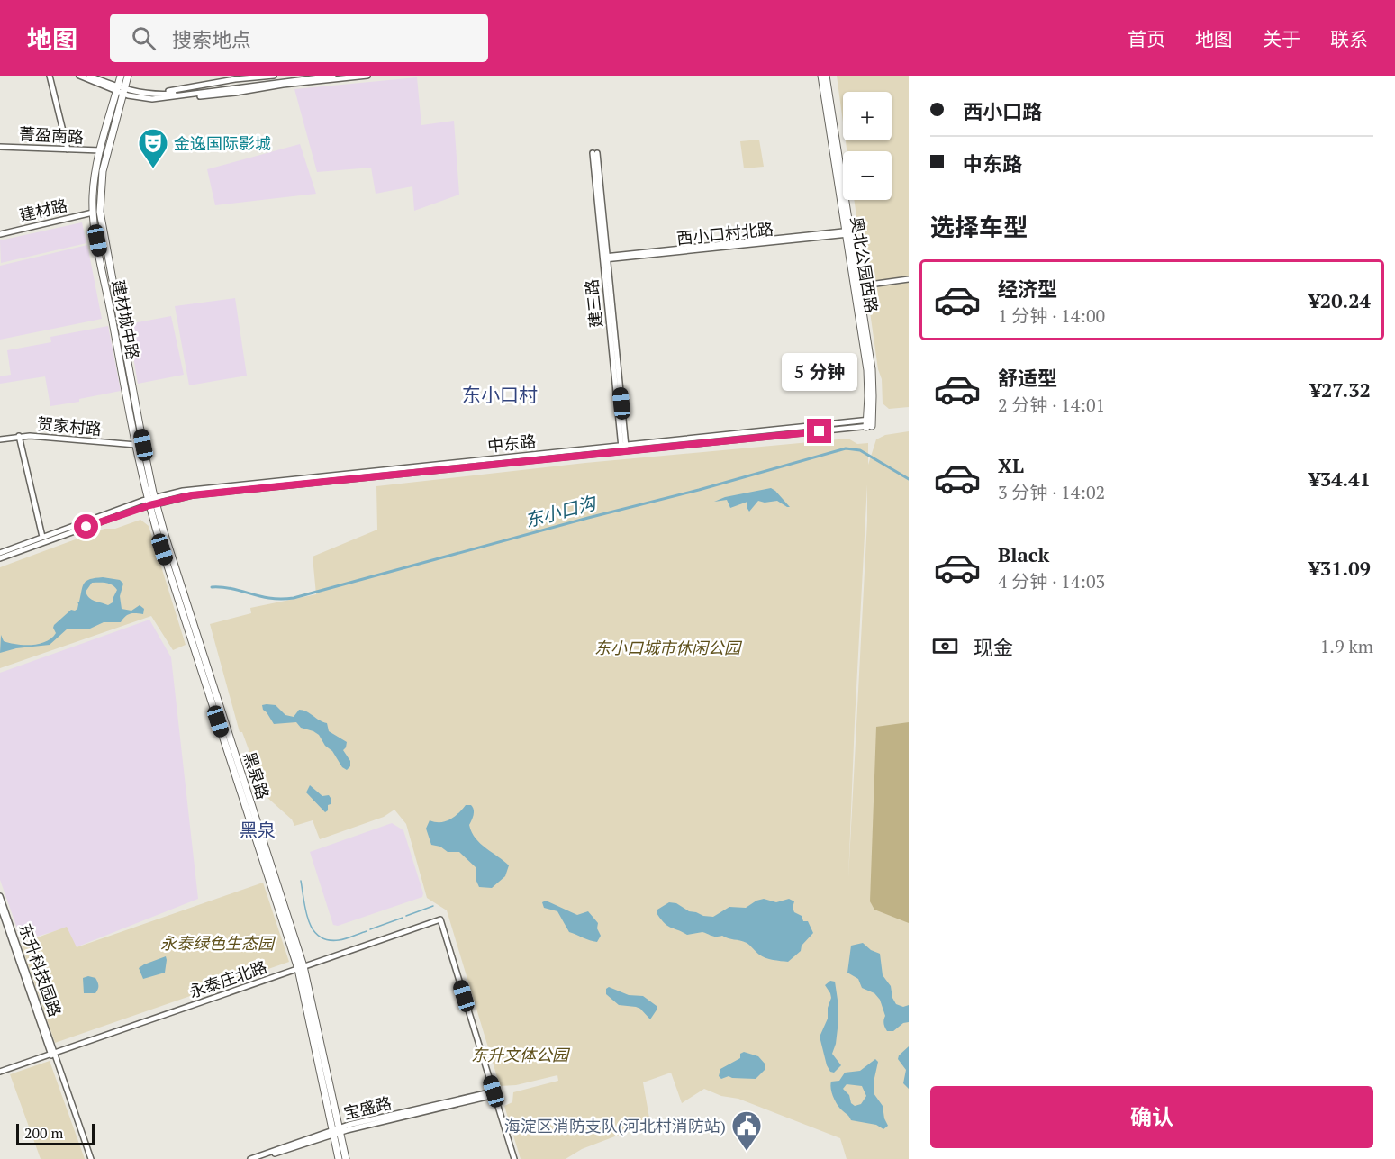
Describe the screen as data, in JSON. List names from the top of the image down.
{
  "streets": {
    "main road": ["奥北公园西路", "建材城中路", "黑泉路"],
    "street": [
      "菁盈南路",
      "建材路",
      "西小口村北路",
      "建三路",
      "贺家村路",
      "中东路",
      "东升科技园路",
      "永泰庄北路",
      "宝盛路"
    ]
  },
  "crossings": [
    ["菁盈南路", "建材城中路"],
    ["建材路", "建材城中路"],
    ["西小口村北路", "奥北公园西路"],
    ["西小口村北路", "建三路"],
    ["奥北公园西路", "中东路"],
    ["建三路", "中东路"],
    ["建材城中路", "贺家村路"],
    ["建材城中路", "中东路"],
    ["建材城中路", "黑泉路"],
    ["中东路", "黑泉路"],
    ["黑泉路", "永泰庄北路"],
    ["黑泉路", "宝盛路"],
    ["东升科技园路", "永泰庄北路"],
    ["永泰庄北路", "宝盛路"]
  ],
  "districts": ["东小口村", "黑泉"],
  "water": ["东小口沟"],
  "parks": ["东小口城市休闲公园", "永泰绿色生态园", "东升文体公园"],
  "places": {
    "theatre": ["金逸国际影城"],
    "public building": ["海淀区消防支队(河北村消防站)"]
  },
  "scale_bar": "200 m",
  "page": {
    "header": "地图",
    "search": "搜索地点",
    "nav": [
      "首页",
      "地图",
      "关于",
      "联系"
    ],
    "banner": ["西小口路", "中东路"],
    "map_buttons": ["+", "−"],
    "heading": "选择车型",
    "list": [
      {
        "name": "经济型",
        "note": "1 分钟 · 14:00",
        "value": "¥20.24"
      },
      {
        "name": "舒适型",
        "note": "2 分钟 · 14:01",
        "value": "¥27.32"
      },
      {
        "name": "XL",
        "note": "3 分钟 · 14:02",
        "value": "¥34.41"
      },
      {
        "name": "Black",
        "note": "4 分钟 · 14:03",
        "value": "¥31.09"
      }
    ],
    "bubble": "5 分钟",
    "pay": ["现金", "1.9 km"],
    "buttons": "确认",
    "scale": "200 m"
  }
}
